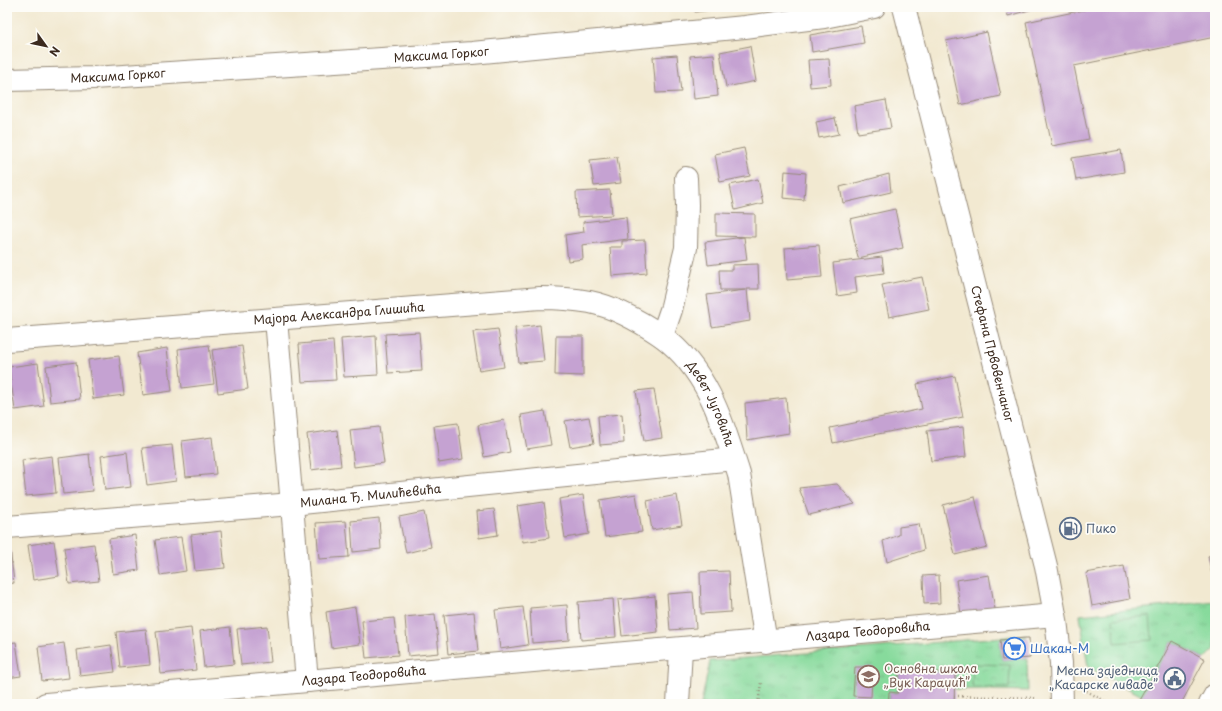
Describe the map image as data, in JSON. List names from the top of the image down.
{
  "streets": {
    "street": [
      "Максима Горког",
      "Мајора Александра Глишића",
      "Стефана Првовенчаног",
      "Девет Југовића",
      "Милана Ђ. Милићевића",
      "Лазара Теодоровића"
    ]
  },
  "crossings": [
    ["Мајора Александра Глишића", "Девет Југовића"],
    ["Стефана Првовенчаног", "Лазара Теодоровића"],
    ["Девет Југовића", "Милана Ђ. Милићевића"],
    ["Девет Југовића", "Лазара Теодоровића"]
  ],
  "places": {
    "fuel station": ["Пико"],
    "supermarket": ["Шакан-М"],
    "school or university": ["Основна школа „Вук Караџић”"],
    "public building": ["Месна заједница „Касарске ливаде”"]
  },
  "north": "bottom right"
}
